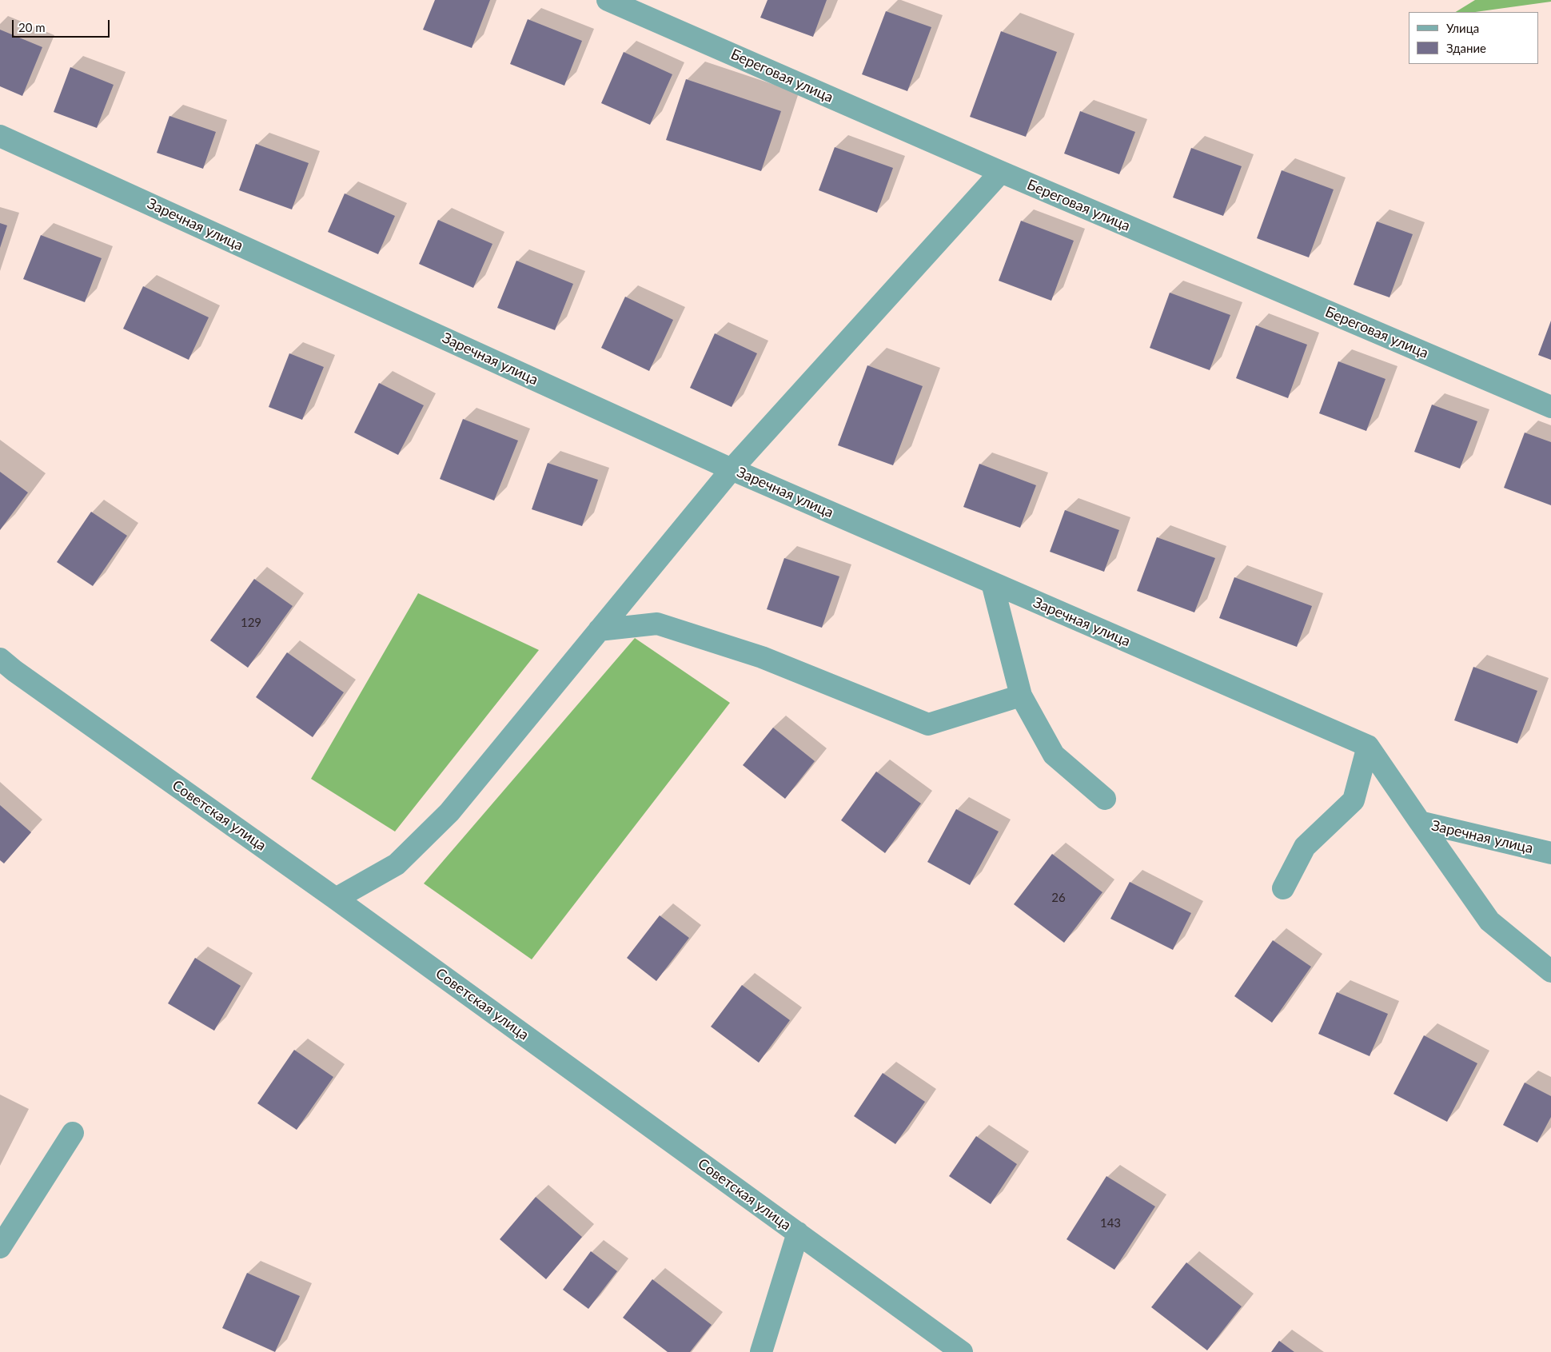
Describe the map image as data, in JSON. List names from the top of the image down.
{
  "streets": {
    "street": ["Береговая улица", "Заречная улица", "Советская улица"]
  },
  "house_numbers": ["129", "26", "143"],
  "legend": ["Улица", "Здание"],
  "scale_bar": "20 m"
}
